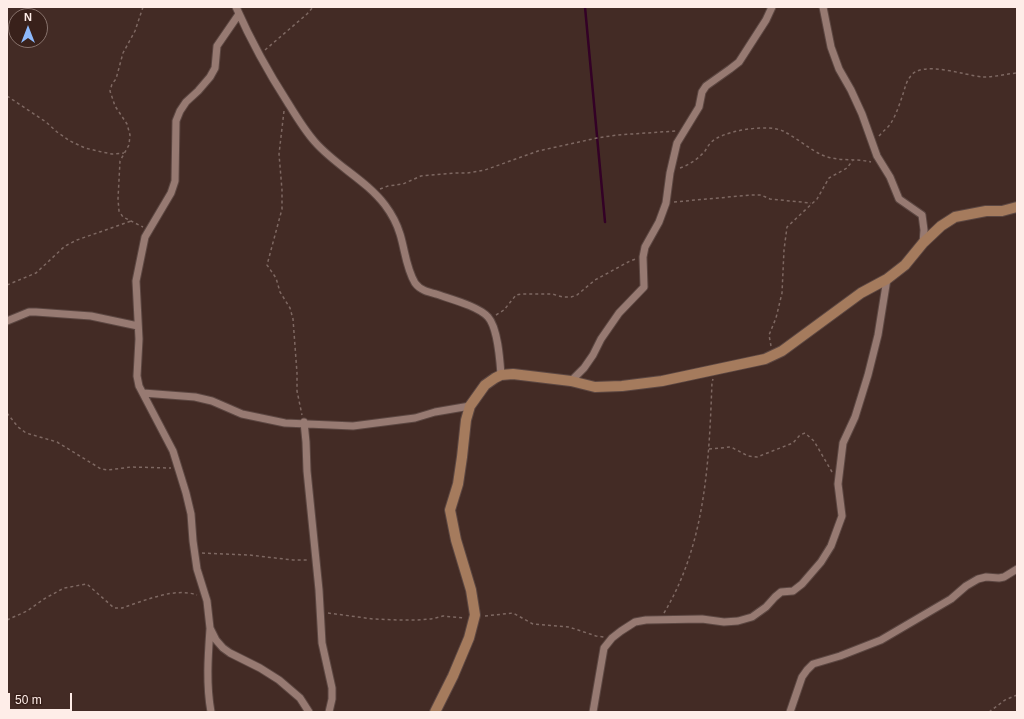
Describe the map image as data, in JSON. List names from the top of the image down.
{
  "scale_bar": "50 m",
  "north": "top"
}
